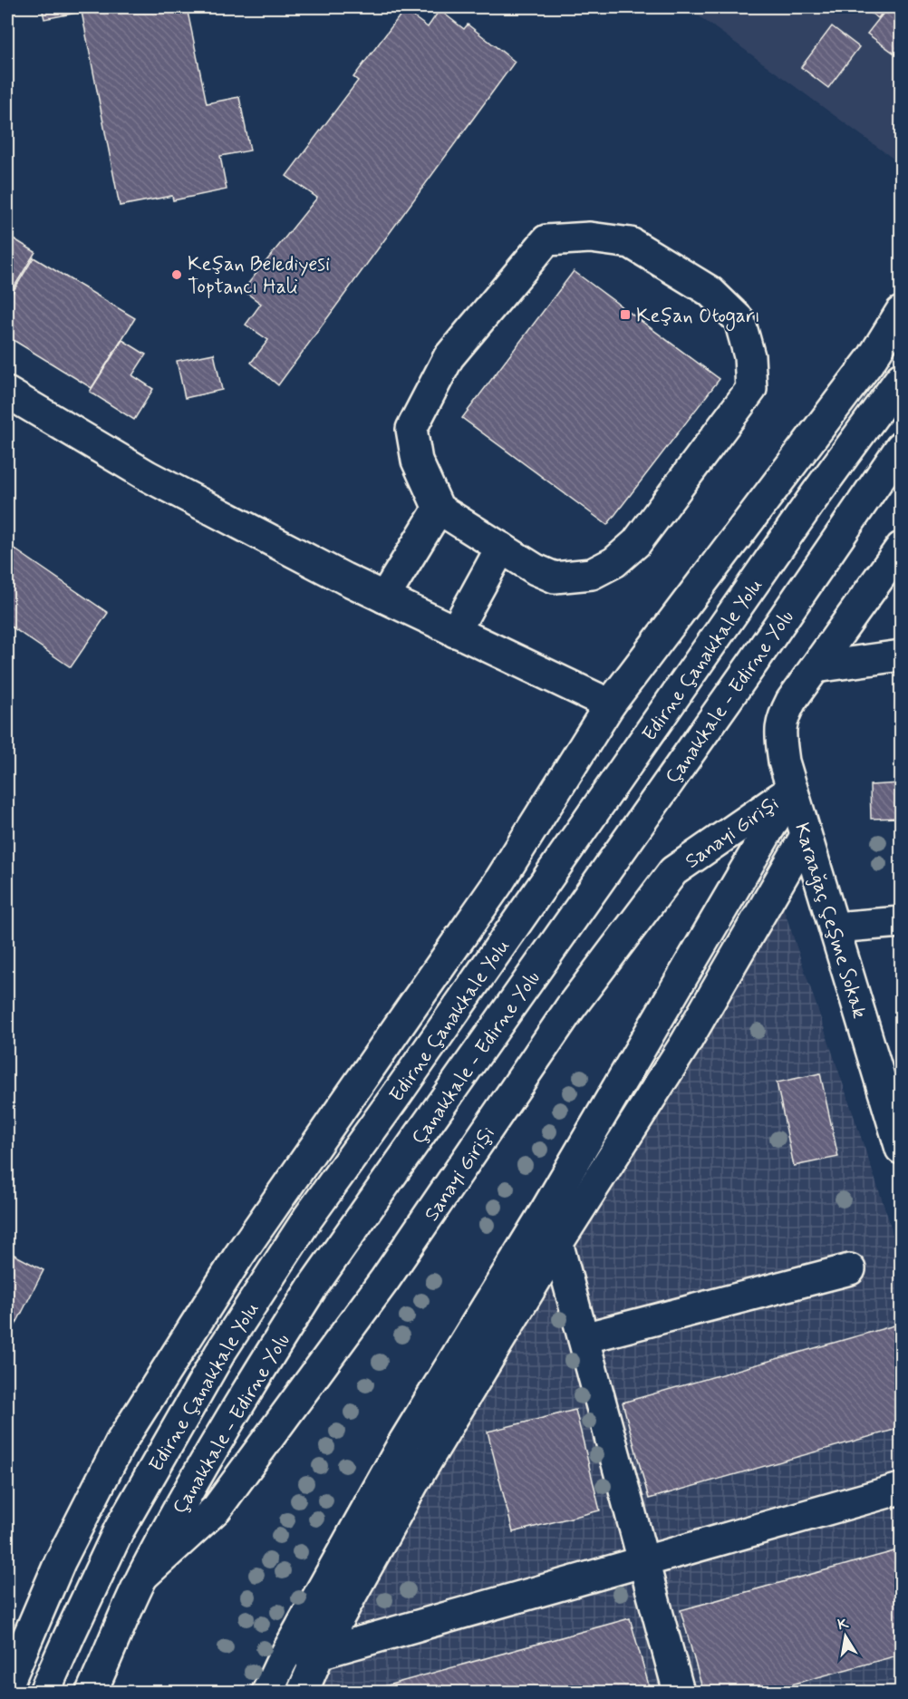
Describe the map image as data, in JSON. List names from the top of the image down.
{
  "streets": {
    "main road": [
      "Edirne Çanakkale Yolu",
      "Çanakkale - Edirne Yolu",
      "Sanayi Girişi",
      "Karaağaç Çeşme Sokak"
    ]
  },
  "crossings": [
    ["Çanakkale - Edirne Yolu", "Sanayi Girişi"],
    ["Sanayi Girişi", "Karaağaç Çeşme Sokak"]
  ],
  "places": {
    "other": ["Keşan Belediyesi Toptancı Hali"],
    "transit": ["Keşan Otogarı"]
  },
  "north": "top"
}
